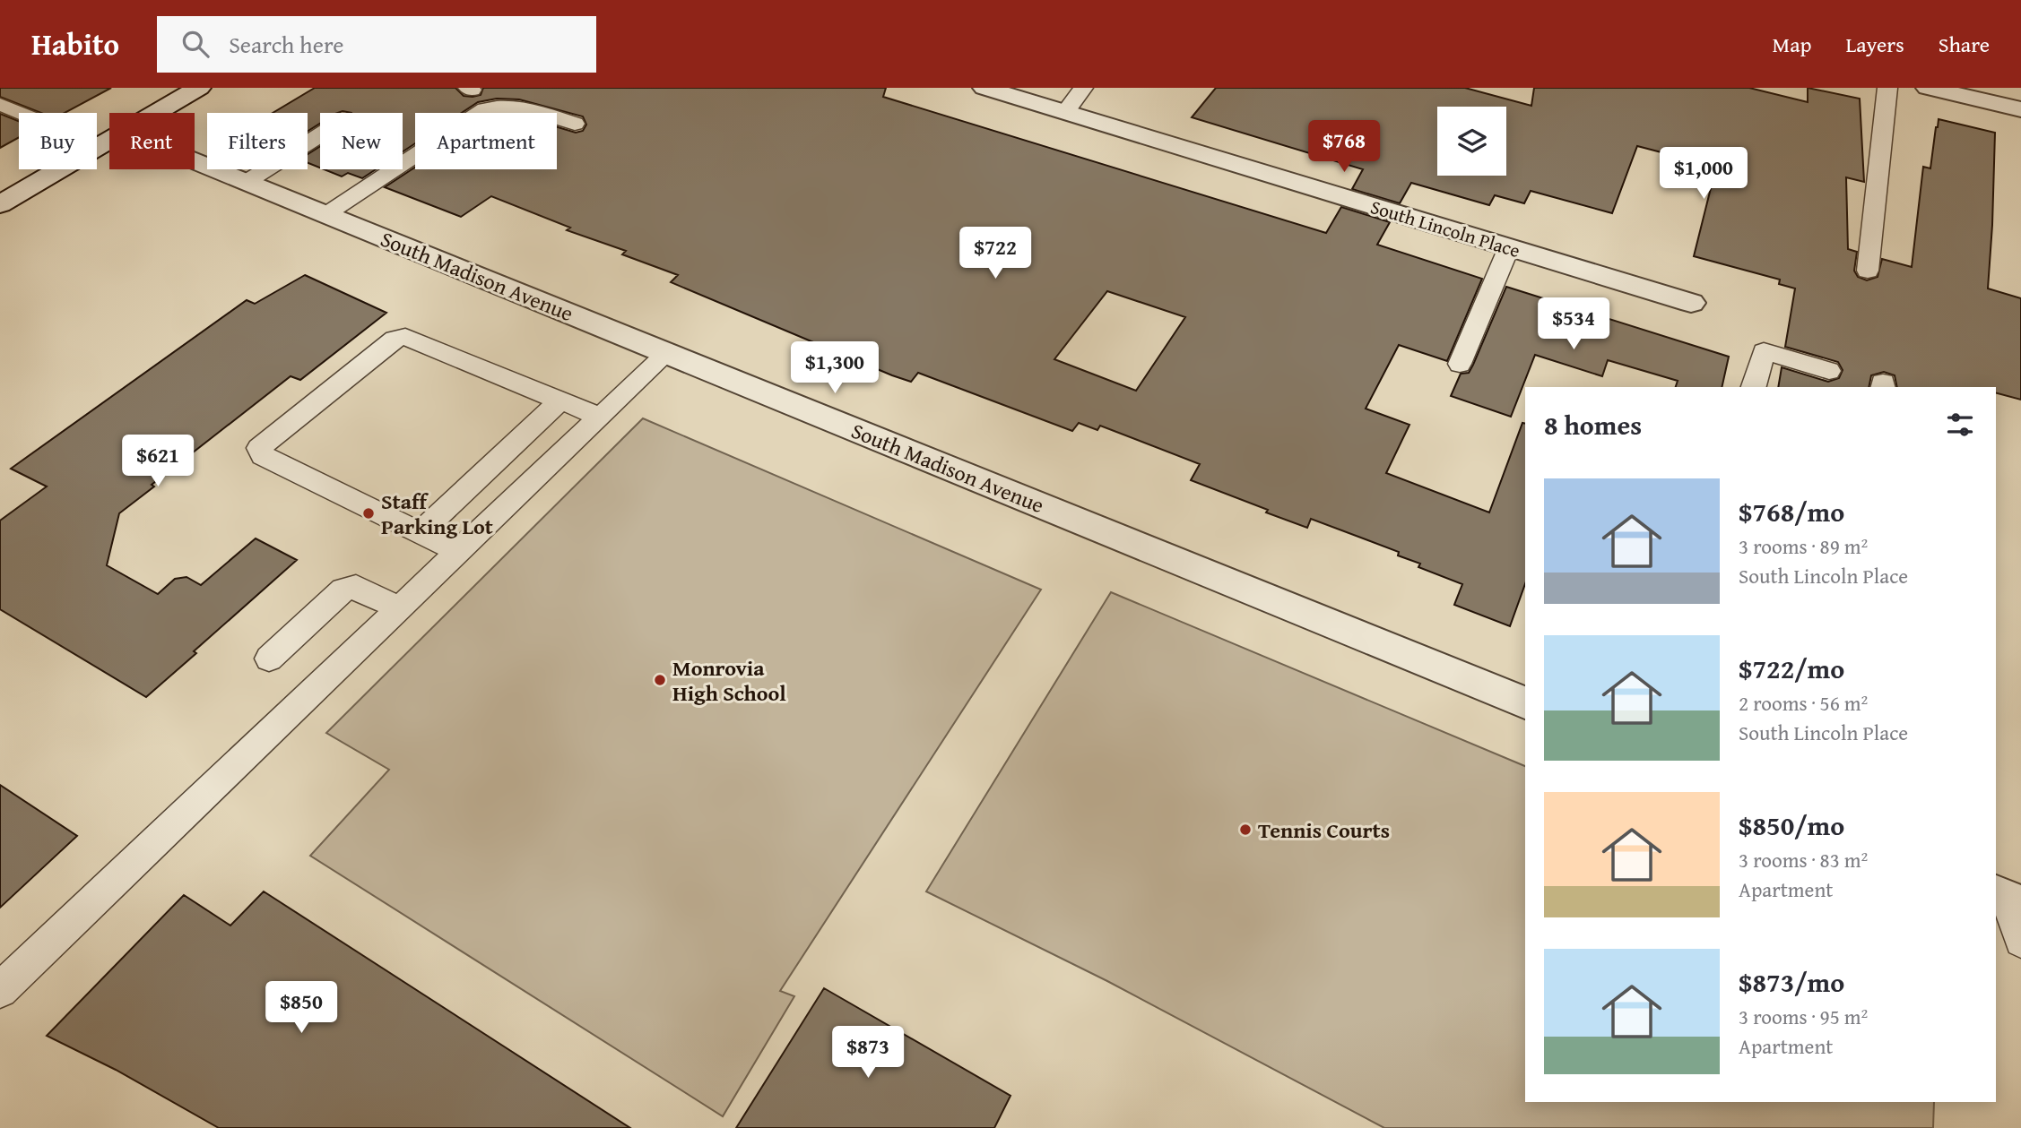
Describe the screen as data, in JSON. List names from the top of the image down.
{
  "streets": {
    "street": ["South Lincoln Place", "South Madison Avenue"]
  },
  "places": ["Staff Parking Lot", "Monrovia High School", "Tennis Courts"],
  "page": {
    "header": "Habito",
    "search": "Search here",
    "nav": ["Map", "Layers", "Share"],
    "chip": [
      "Buy",
      "Rent",
      "Filters",
      "New",
      "Apartment"
    ],
    "price": [
      "$768",
      "$1,000",
      "$722",
      "$534",
      "$1,300",
      "$621",
      "$850",
      "$873"
    ],
    "heading": "8 homes",
    "list": [
      {
        "name": "$768/mo",
        "note": "3 rooms · 89 m² · South Lincoln Place"
      },
      {
        "name": "$722/mo",
        "note": "2 rooms · 56 m² · South Lincoln Place"
      },
      {
        "name": "$850/mo",
        "note": "3 rooms · 83 m² · Apartment"
      },
      {
        "name": "$873/mo",
        "note": "3 rooms · 95 m² · Apartment"
      }
    ]
  }
}
